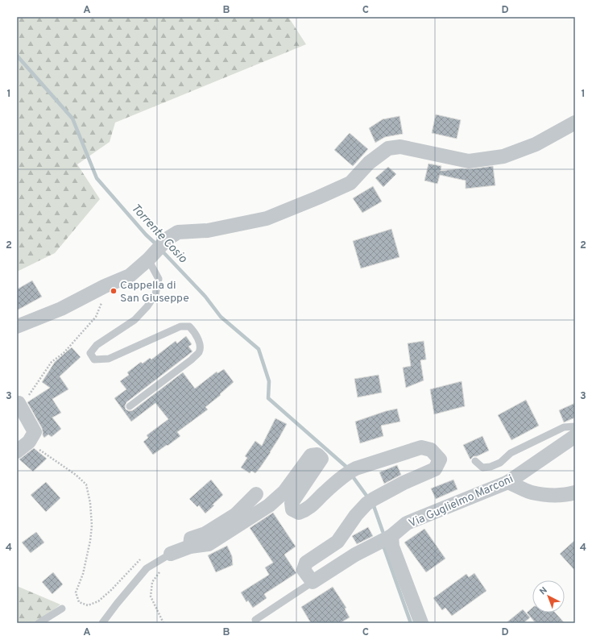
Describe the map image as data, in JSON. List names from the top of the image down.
{
  "streets": {
    "street": ["Via Guglielmo Marconi"]
  },
  "water": ["Torrente Cosio"],
  "places": ["Cappella di San Giuseppe"],
  "north": "top left",
  "grid": {
    "columns": [
      "A",
      "B",
      "C",
      "D"
    ],
    "rows": [
      "1",
      "2",
      "3",
      "4"
    ]
  }
}
